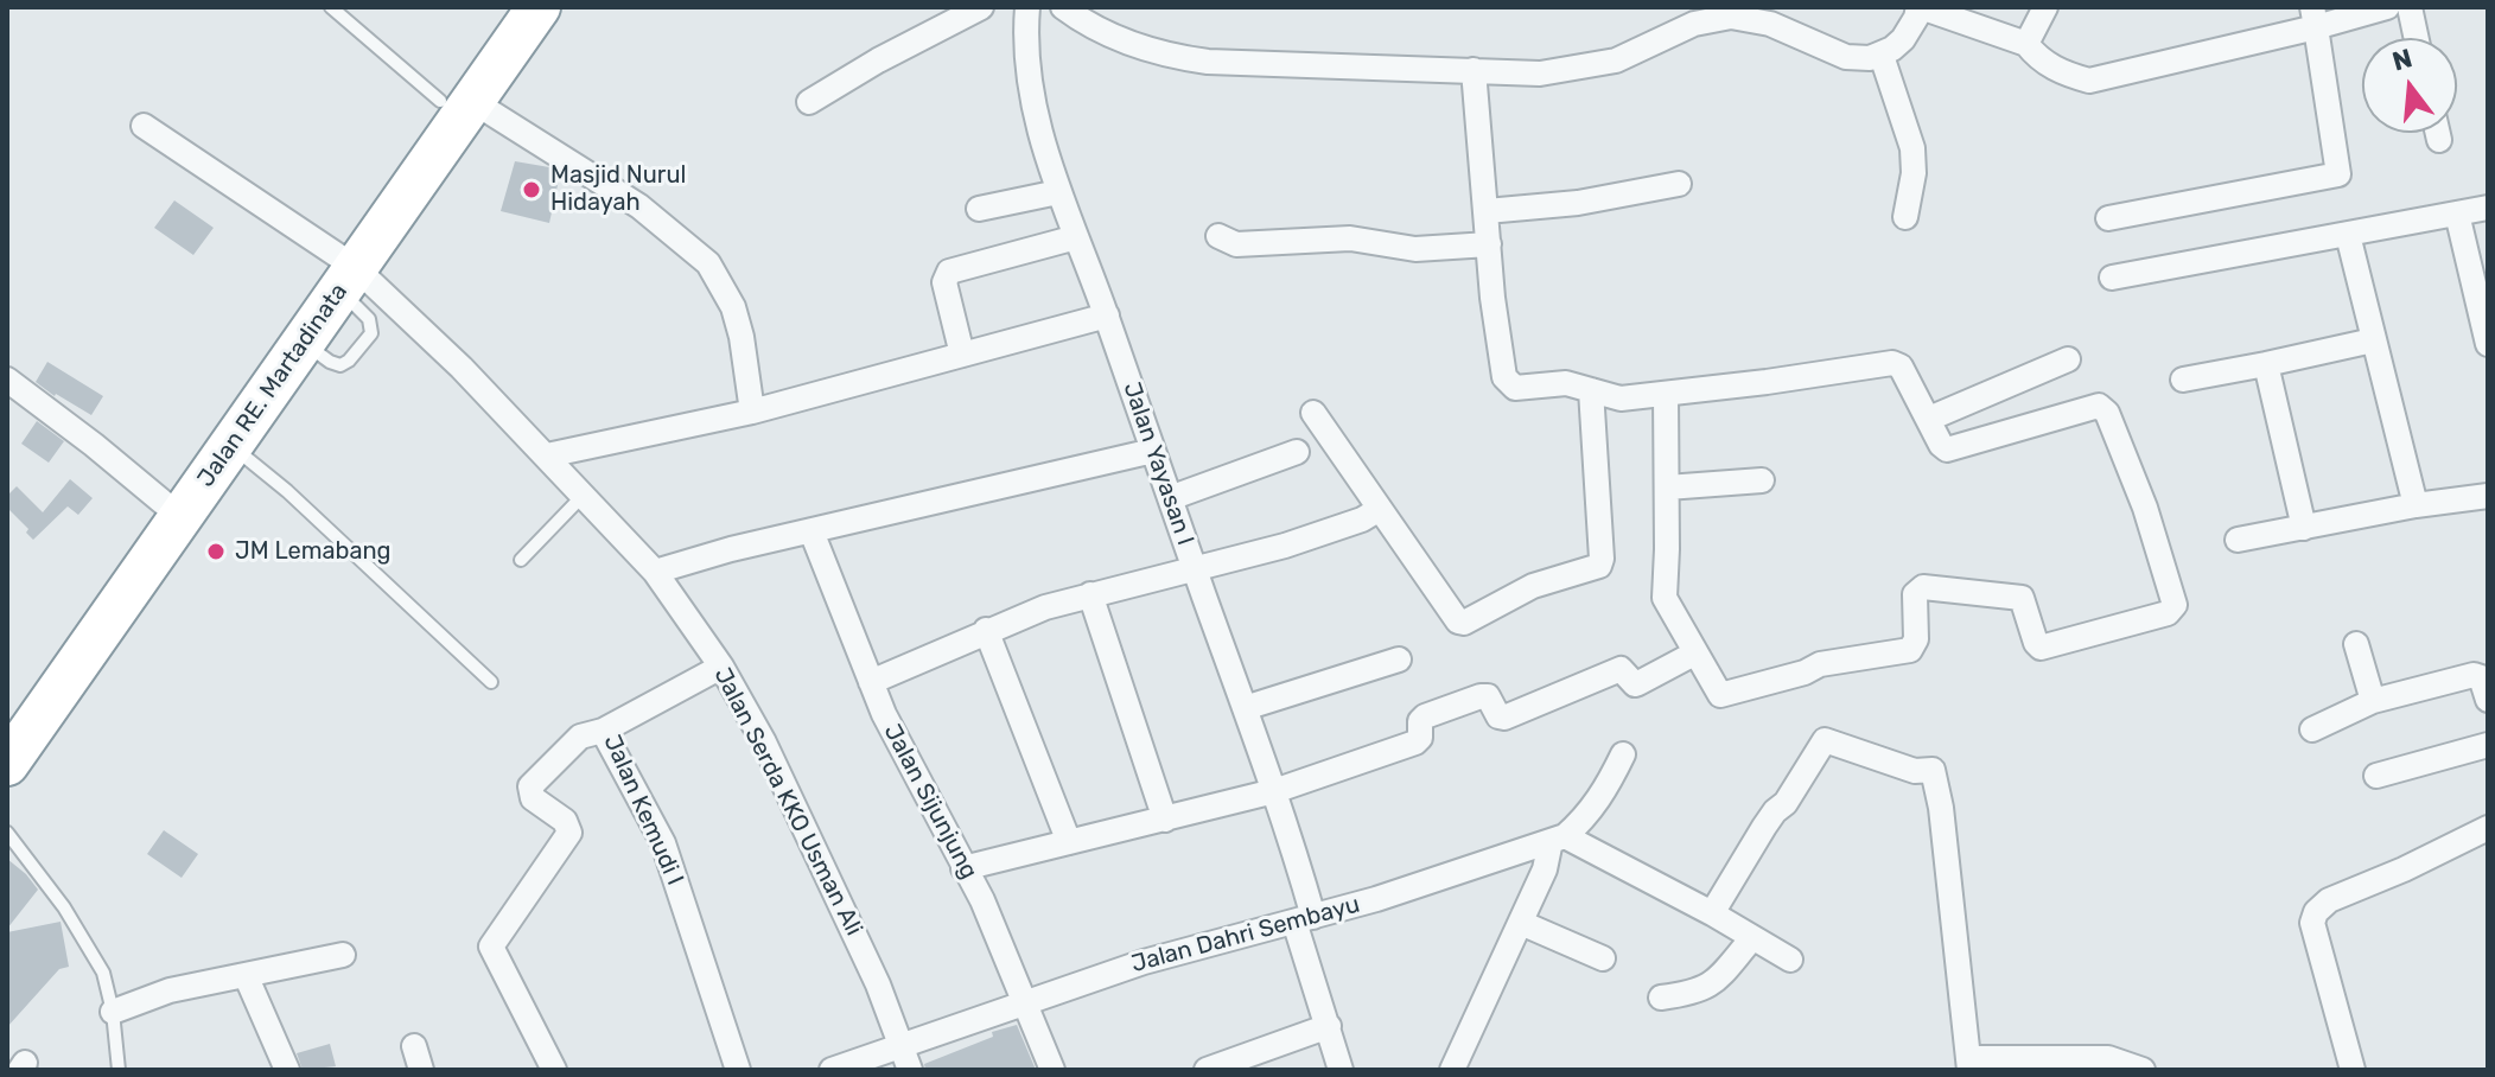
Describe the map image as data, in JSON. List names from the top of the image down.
{
  "streets": {
    "highway": ["Jalan RE. Martadinata"],
    "street": [
      "Jalan Yayasan I",
      "Jalan Serda KKO Usman Ali",
      "Jalan Sijunjung",
      "Jalan Kemudi I",
      "Jalan Dahri Sembayu"
    ]
  },
  "crossings": [
    ["Jalan RE. Martadinata", "Jalan Serda KKO Usman Ali"],
    ["Jalan Yayasan I", "Jalan Dahri Sembayu"],
    ["Jalan Serda KKO Usman Ali", "Jalan Kemudi I"],
    ["Jalan Serda KKO Usman Ali", "Jalan Dahri Sembayu"],
    ["Jalan Sijunjung", "Jalan Dahri Sembayu"]
  ],
  "places": ["Masjid Nurul Hidayah", "JM Lemabang"],
  "north": "top"
}
